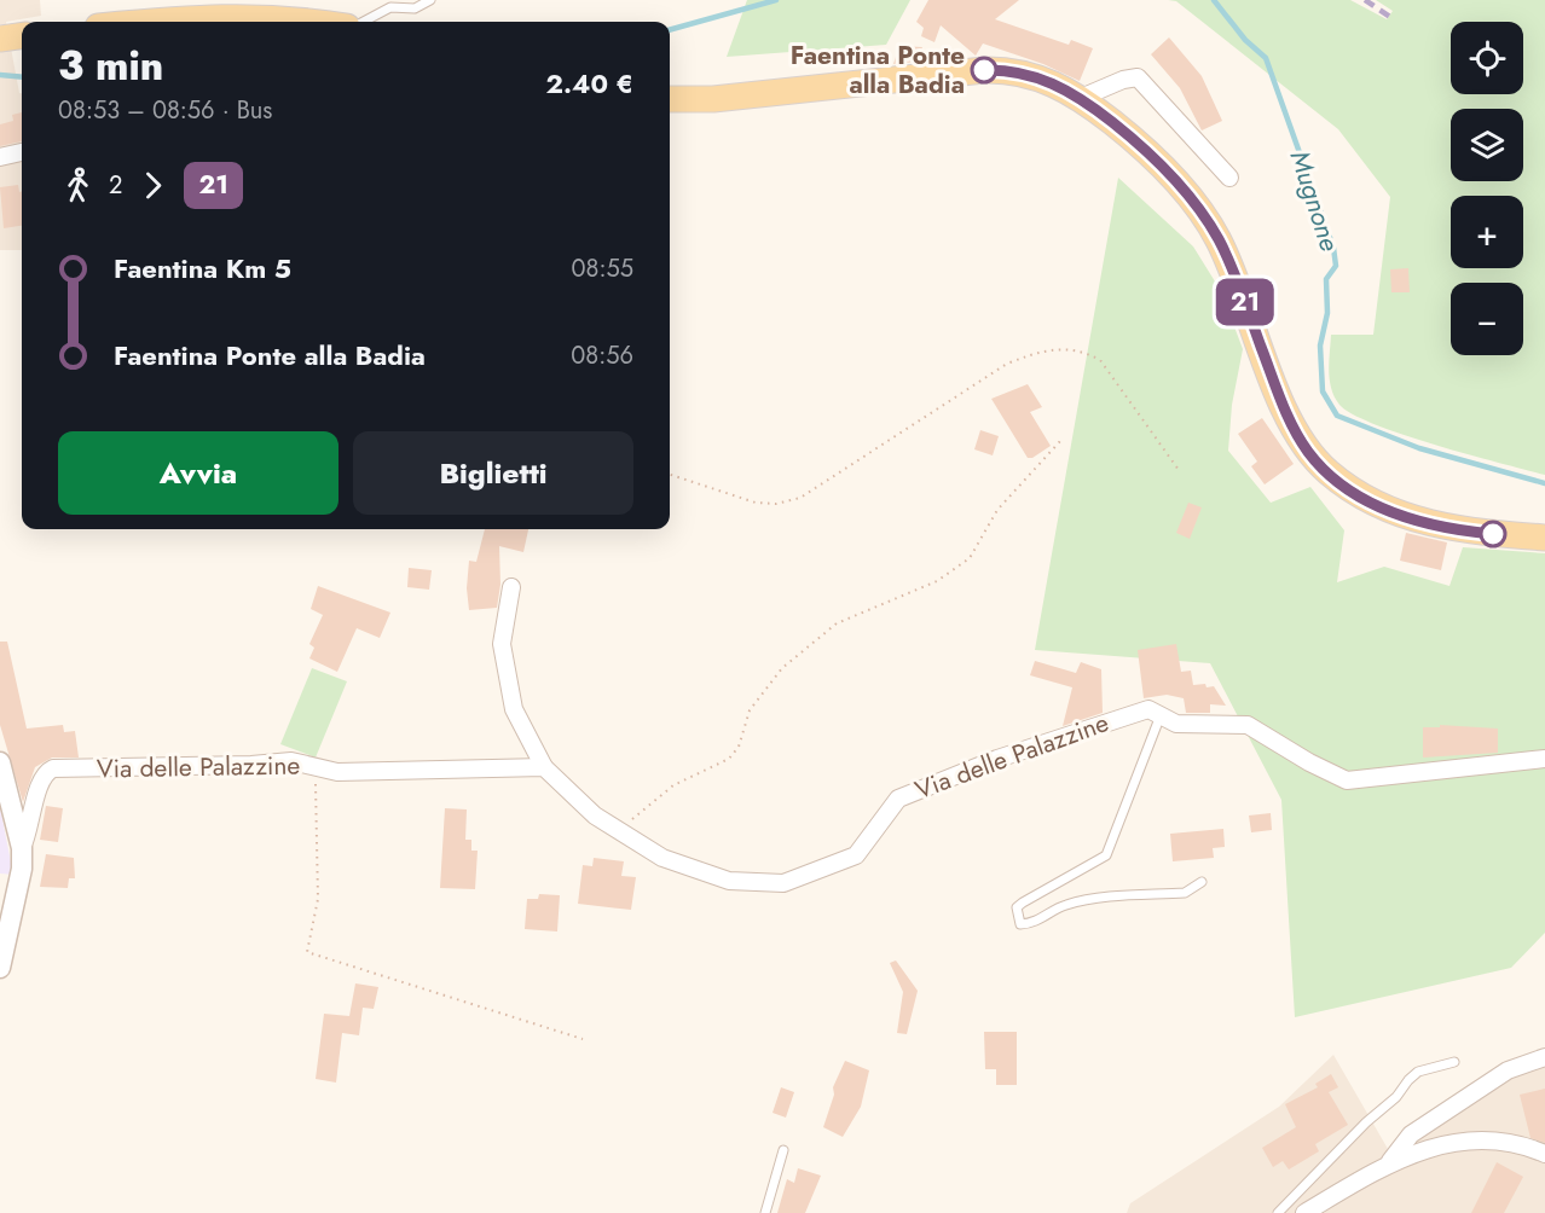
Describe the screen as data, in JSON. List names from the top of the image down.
{
  "streets": {
    "street": ["Via delle Palazzine"]
  },
  "water": ["Mugnone"],
  "places": ["Faentina Ponte alla Badia"],
  "lines": ["bus line 21"],
  "page": {
    "on_map": "21",
    "map_buttons": ["+", "−"],
    "heading": ["3 min", "08:53 – 08:56 · Bus", "2.40 €"],
    "legs": ["2", "21"],
    "list": [
      {
        "name": "Faentina Km 5",
        "value": "08:55"
      },
      {
        "name": "Faentina Ponte alla Badia",
        "value": "08:56"
      }
    ],
    "buttons": ["Avvia", "Biglietti"]
  }
}
